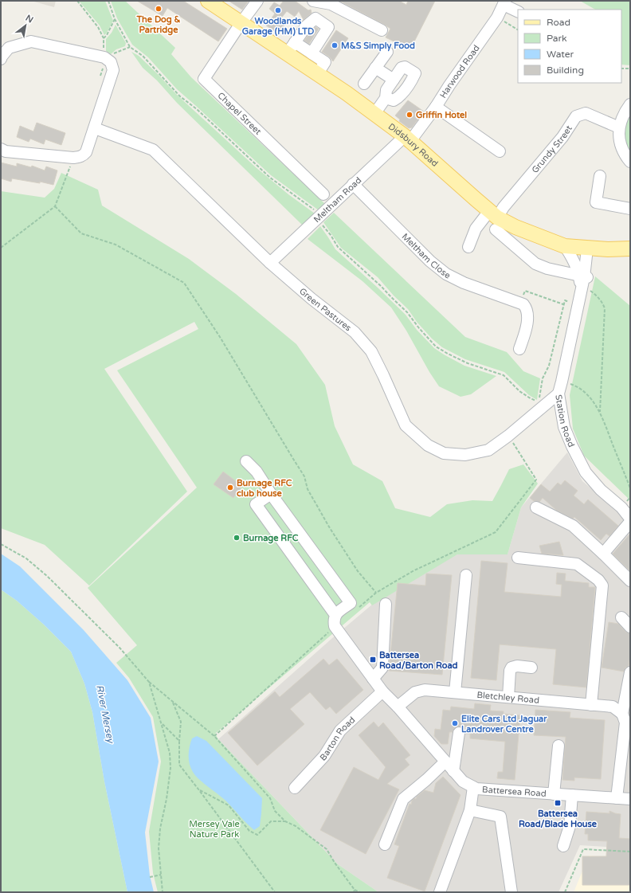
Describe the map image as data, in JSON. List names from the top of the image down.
{
  "streets": {
    "main road": ["Didsbury Road"],
    "street": [
      "Harwood Road",
      "Chapel Street",
      "Grundy Street",
      "Meltham Road",
      "Meltham Close",
      "Green Pastures",
      "Station Road",
      "Bletchley Road",
      "Barton Road",
      "Battersea Road"
    ]
  },
  "crossings": [
    ["Harwood Road", "Didsbury Road"],
    ["Harwood Road", "Meltham Road"],
    ["Chapel Street", "Didsbury Road"],
    ["Didsbury Road", "Grundy Street"],
    ["Didsbury Road", "Meltham Road"],
    ["Didsbury Road", "Station Road"],
    ["Meltham Road", "Meltham Close"],
    ["Meltham Road", "Green Pastures"],
    ["Green Pastures", "Station Road"],
    ["Bletchley Road", "Battersea Road"],
    ["Barton Road", "Battersea Road"]
  ],
  "water": ["River Mersey"],
  "parks": ["Mersey Vale Nature Park"],
  "places": {
    "other": [
      "The Dog & Partridge",
      "Woodlands Garage (HM) LTD",
      "M&S Simply Food",
      "Griffin Hotel",
      "Burnage RFC club house",
      "Burnage RFC",
      "Elite Cars Ltd Jaguar Landrover Centre"
    ],
    "transit": ["Battersea Road/Barton Road", "Battersea Road/Blade House"]
  },
  "legend": [
    "Road",
    "Park",
    "Water",
    "Building"
  ],
  "north": "top right"
}
